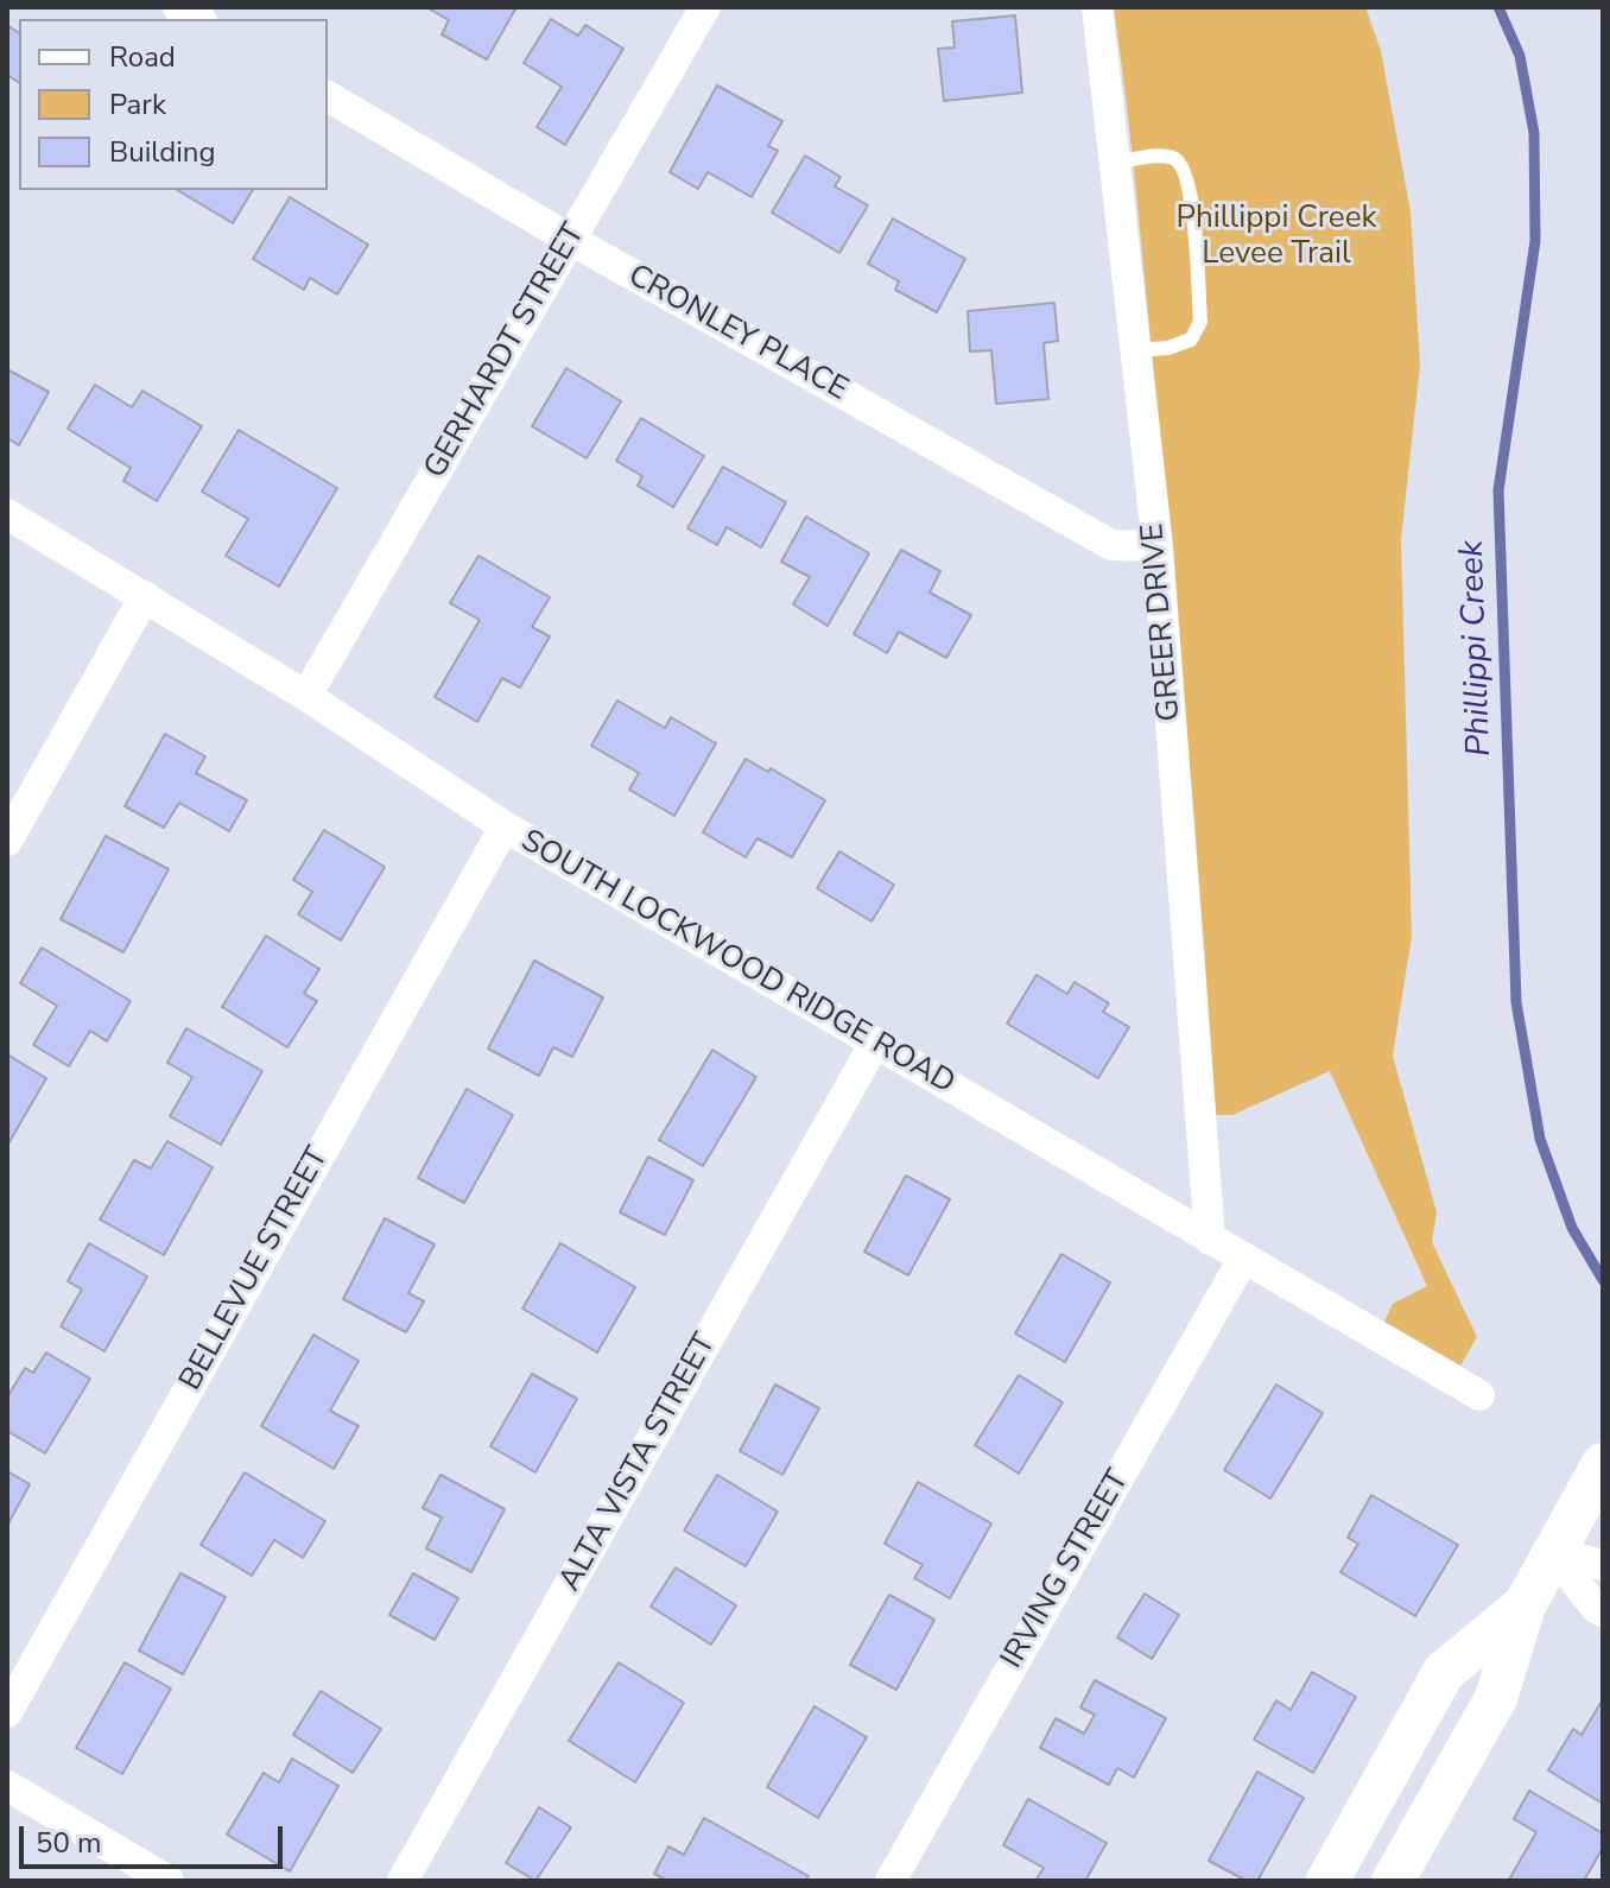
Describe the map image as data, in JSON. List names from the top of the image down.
{
  "streets": {
    "street": [
      "CRONLEY PLACE",
      "GERHARDT STREET",
      "GREER DRIVE",
      "SOUTH LOCKWOOD RIDGE ROAD",
      "BELLEVUE STREET",
      "ALTA VISTA STREET",
      "IRVING STREET"
    ]
  },
  "crossings": [
    ["CRONLEY PLACE", "GERHARDT STREET"],
    ["CRONLEY PLACE", "GREER DRIVE"],
    ["GERHARDT STREET", "SOUTH LOCKWOOD RIDGE ROAD"],
    ["GREER DRIVE", "SOUTH LOCKWOOD RIDGE ROAD"],
    ["SOUTH LOCKWOOD RIDGE ROAD", "BELLEVUE STREET"],
    ["SOUTH LOCKWOOD RIDGE ROAD", "ALTA VISTA STREET"],
    ["SOUTH LOCKWOOD RIDGE ROAD", "IRVING STREET"]
  ],
  "water": ["Phillippi Creek"],
  "parks": ["Phillippi Creek Levee Trail"],
  "legend": ["Road", "Park", "Building"],
  "scale_bar": "50 m"
}
